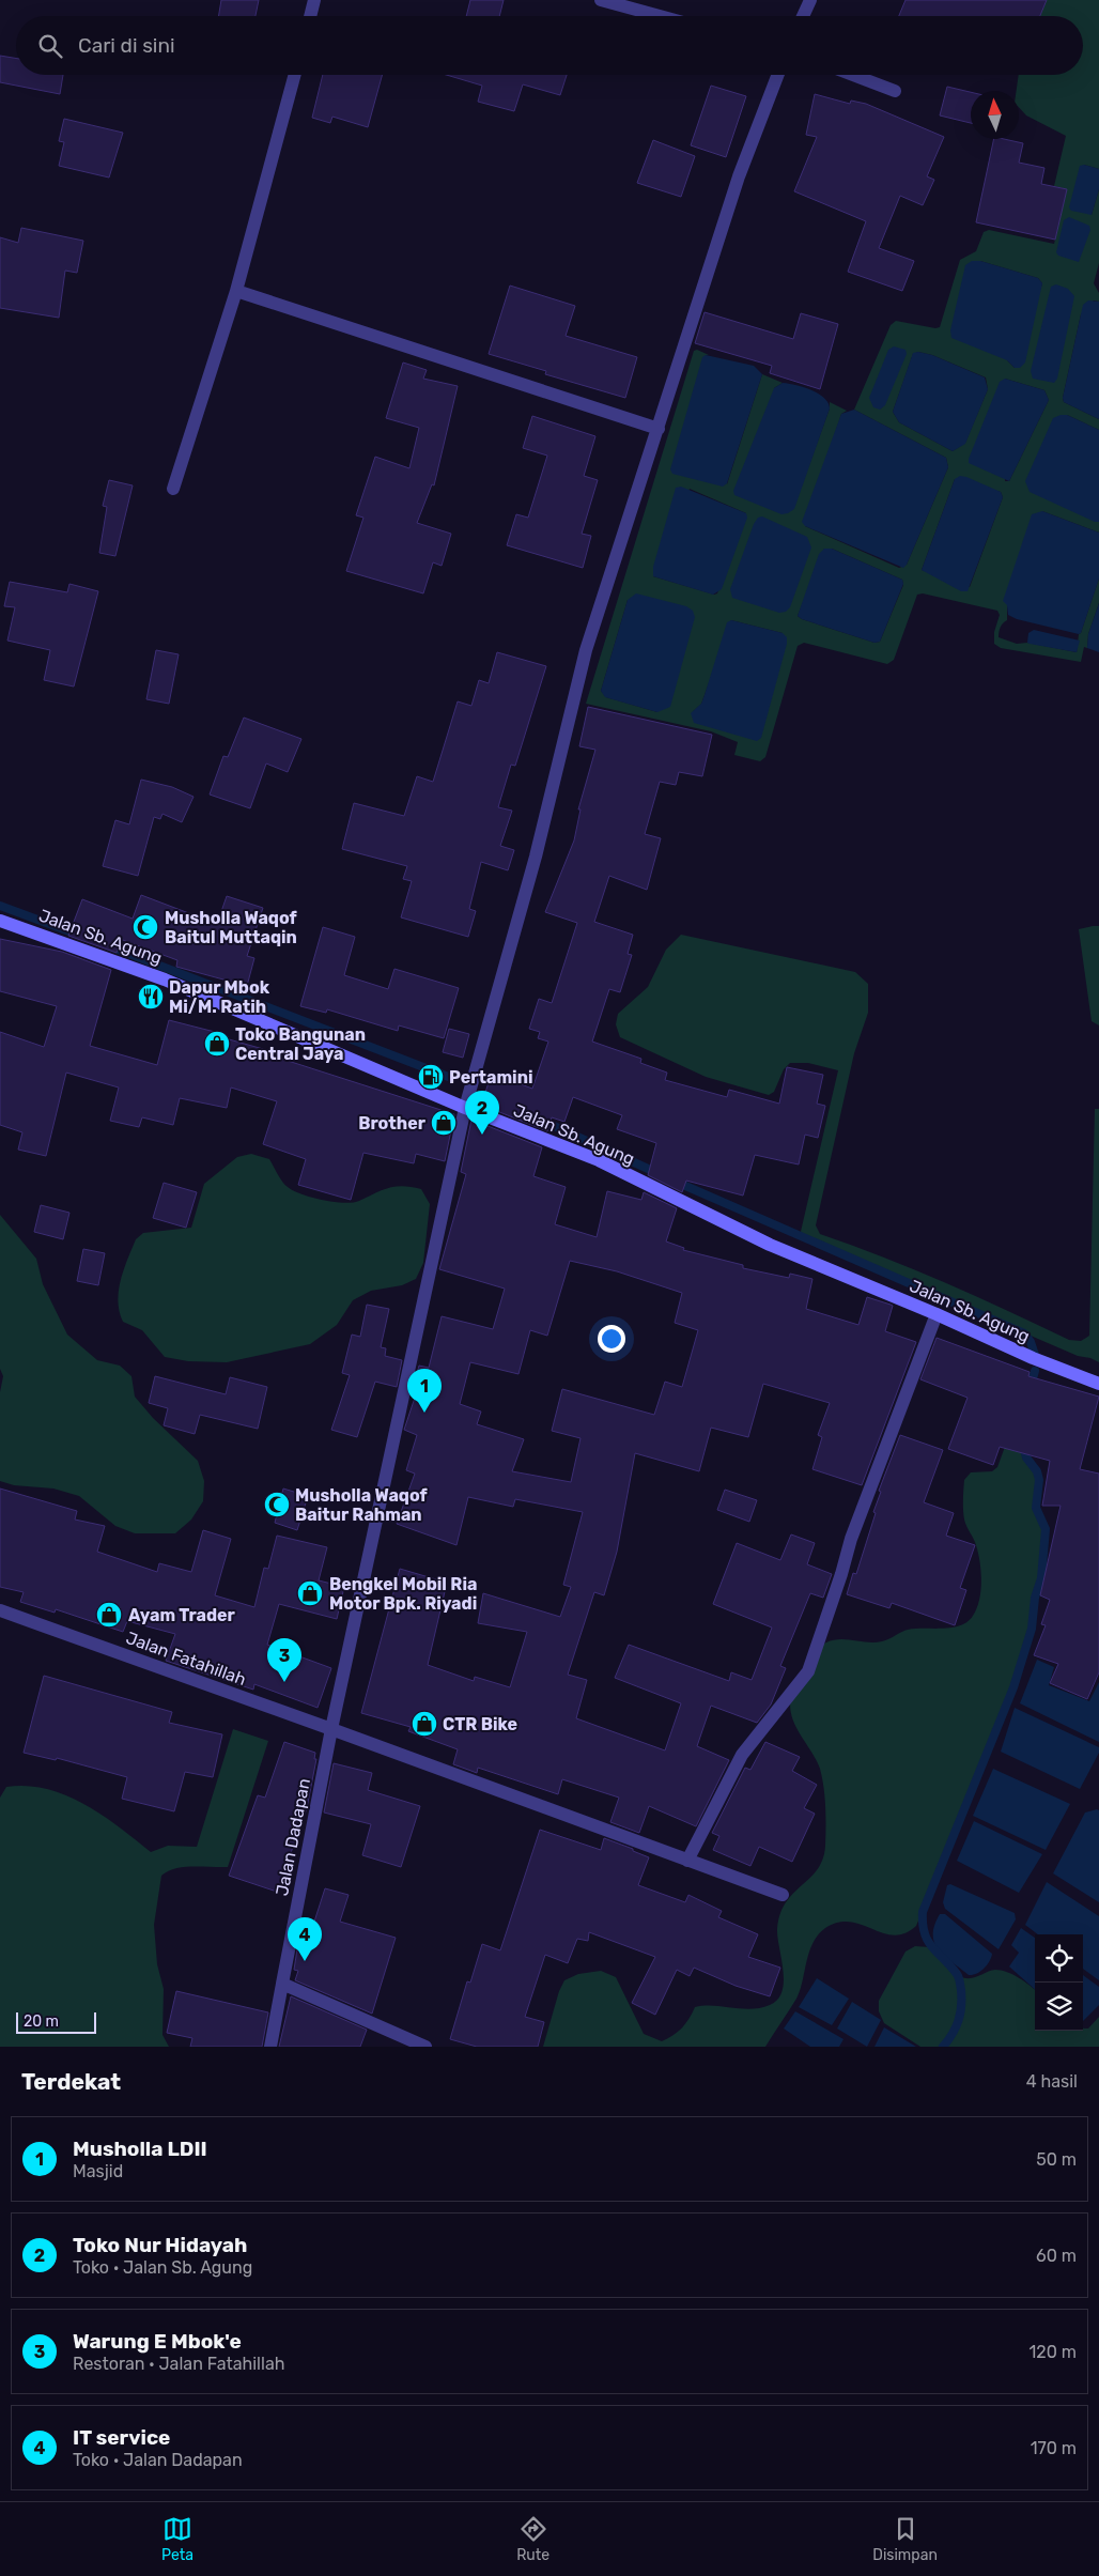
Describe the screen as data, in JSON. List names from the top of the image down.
{
  "streets": {
    "street": ["Jalan Sb. Agung", "Jalan Fatahillah", "Jalan Dadapan"]
  },
  "crossings": [
    ["Jalan Sb. Agung", "Jalan Dadapan"],
    ["Jalan Fatahillah", "Jalan Dadapan"]
  ],
  "places": {
    "mosque": ["Musholla Waqof Baitul Muttaqin", "Musholla Waqof Baitur Rahman"],
    "restaurant": ["Dapur Mbok Mi/M. Ratih"],
    "shop": [
      "Toko Bangunan Central Jaya",
      "Brother",
      "Bengkel Mobil Ria Motor Bpk. Riyadi",
      "Ayam Trader",
      "CTR Bike"
    ],
    "fuel station": ["Pertamini"]
  },
  "scale_bar": "20 m",
  "north": "top",
  "page": {
    "search": "Cari di sini",
    "pins": [
      "2",
      "1",
      "3",
      "4"
    ],
    "scale": "20 m",
    "heading": ["Terdekat", "4 hasil"],
    "list": [
      {
        "mark": "1",
        "name": "Musholla LDII",
        "note": "Masjid",
        "value": "50 m"
      },
      {
        "mark": "2",
        "name": "Toko Nur Hidayah",
        "note": "Toko · Jalan Sb. Agung",
        "value": "60 m"
      },
      {
        "mark": "3",
        "name": "Warung E Mbok'e",
        "note": "Restoran · Jalan Fatahillah",
        "value": "120 m"
      },
      {
        "mark": "4",
        "name": "IT service",
        "note": "Toko · Jalan Dadapan",
        "value": "170 m"
      }
    ],
    "nav": ["Peta", "Rute", "Disimpan"]
  }
}
